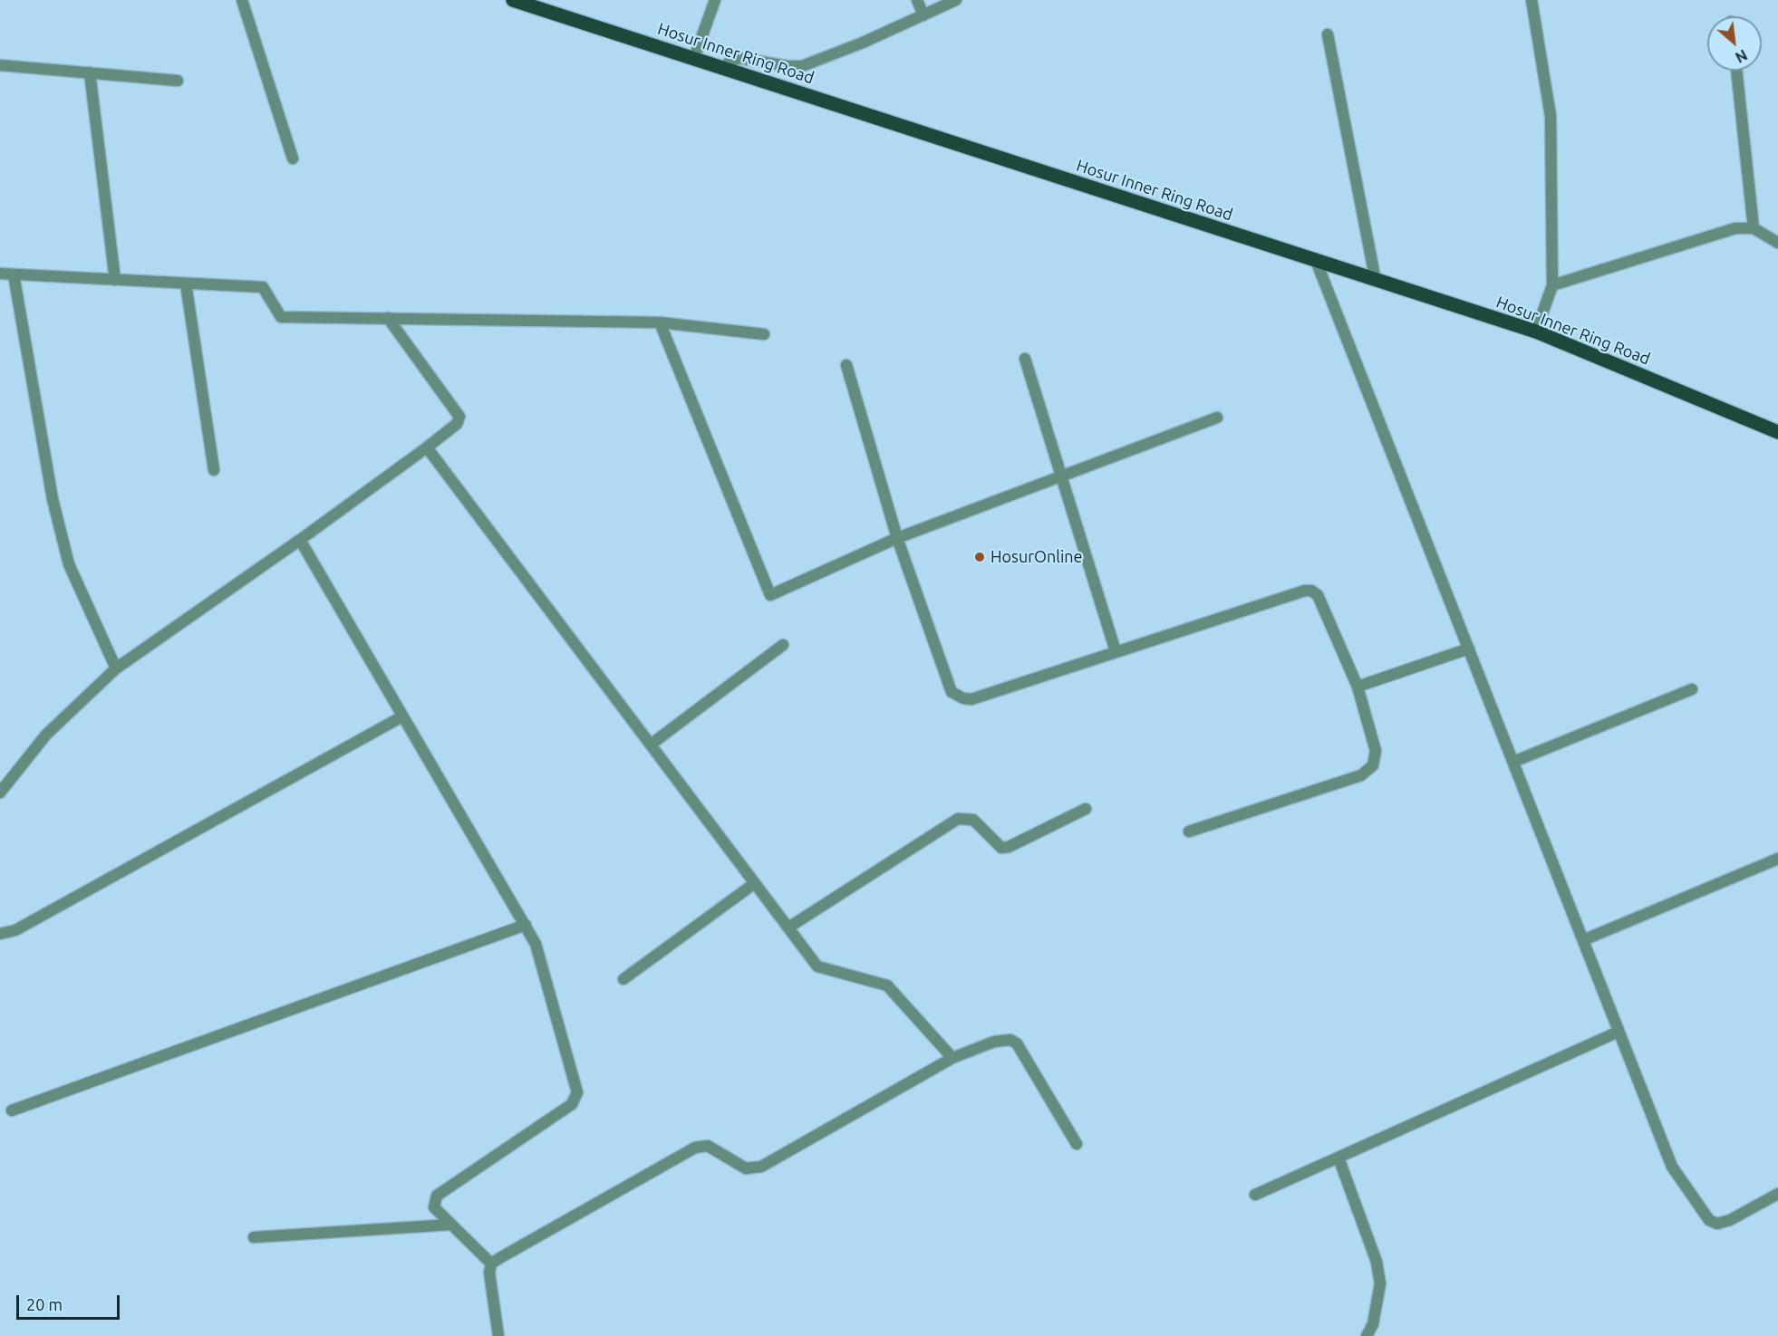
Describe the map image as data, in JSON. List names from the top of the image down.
{
  "streets": {
    "main road": ["Hosur Inner Ring Road"]
  },
  "places": ["HosurOnline"],
  "scale_bar": "20 m",
  "north": "bottom right"
}
